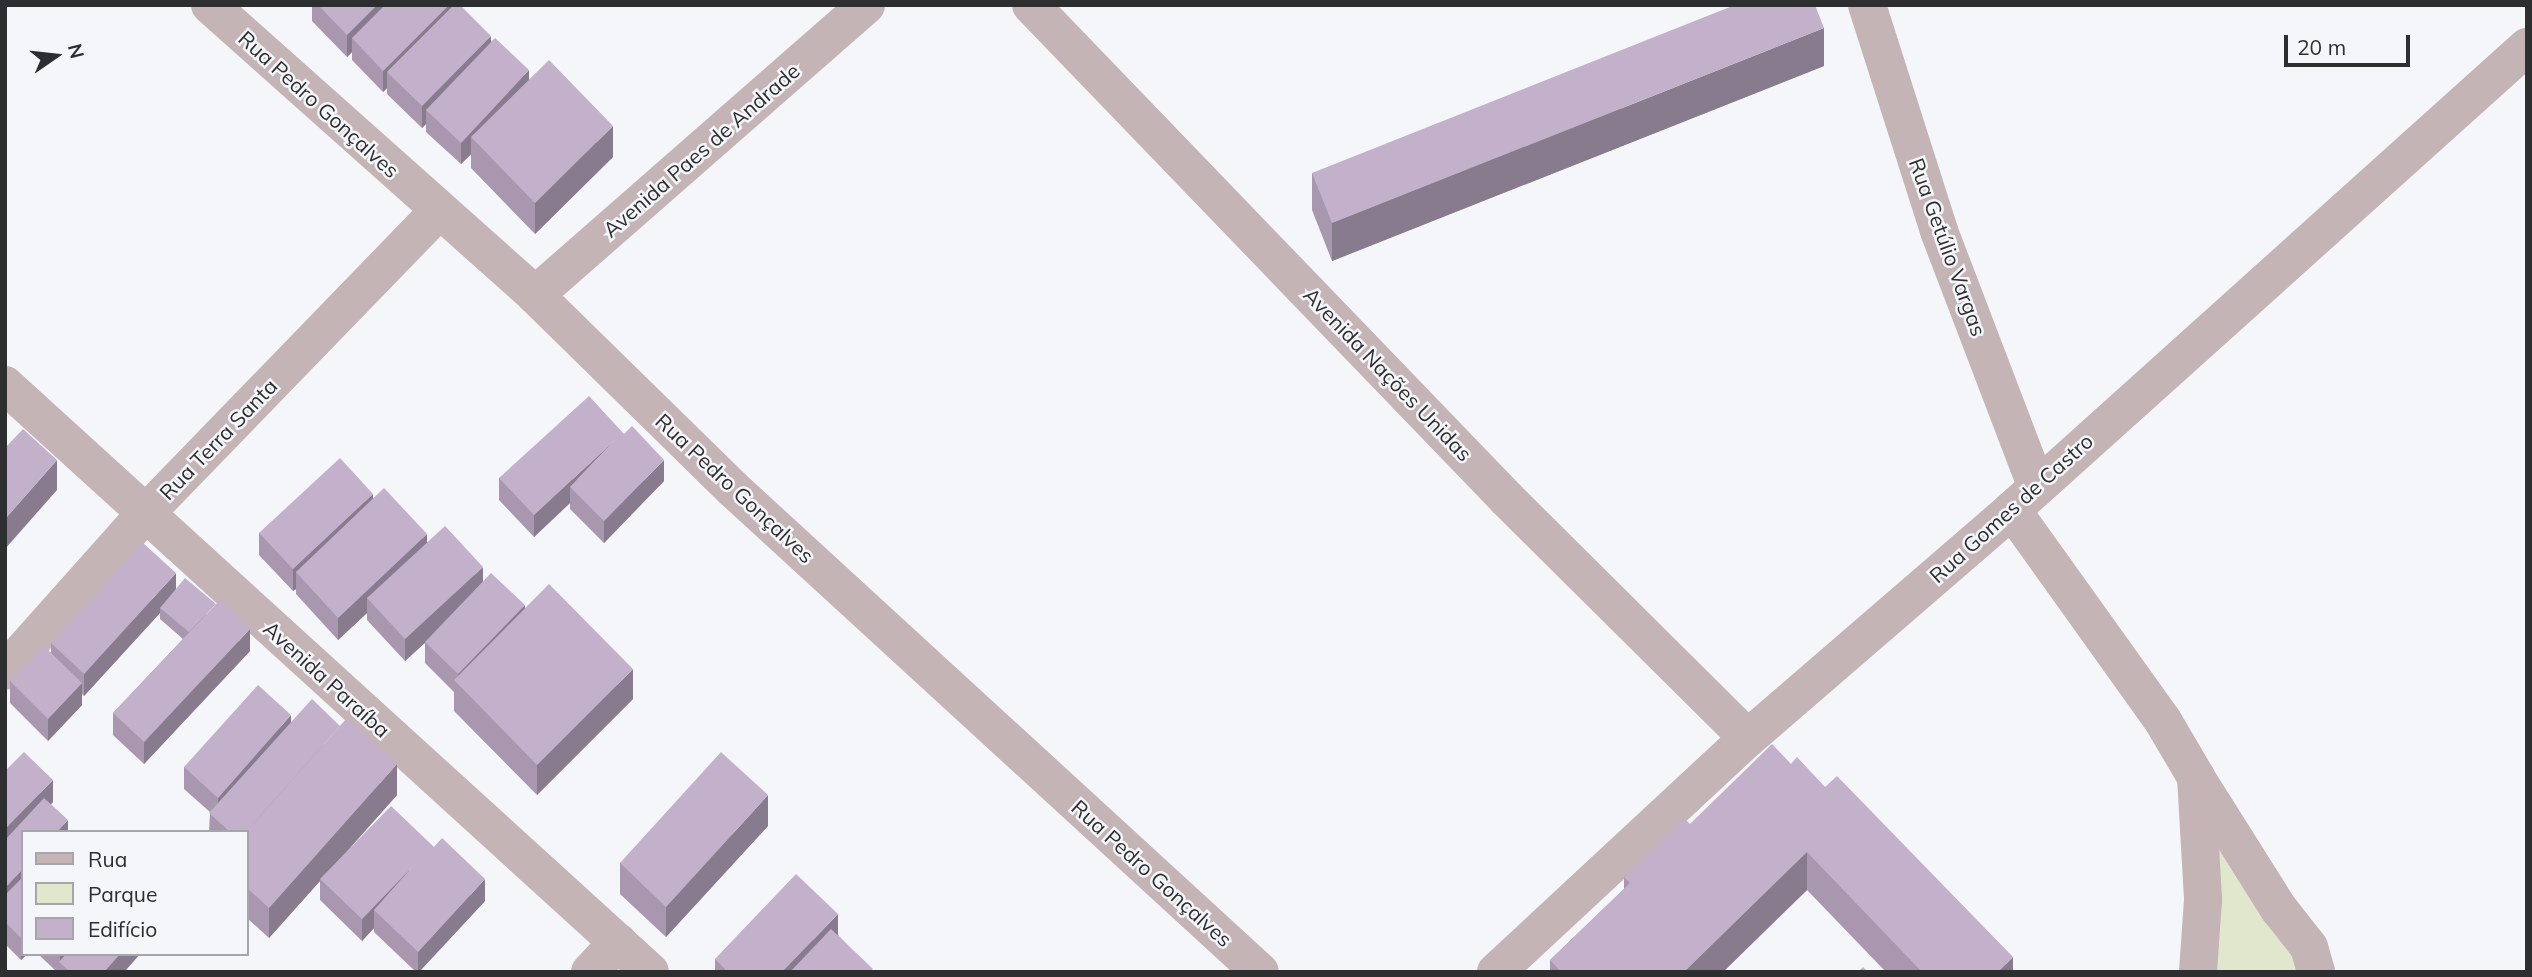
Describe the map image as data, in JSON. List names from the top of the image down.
{
  "streets": {
    "street": [
      "Rua Pedro Gonçalves",
      "Avenida Paes de Andrade",
      "Rua Getúlio Vargas",
      "Avenida Nações Unidas",
      "Rua Terra Santa",
      "Rua Gomes de Castro",
      "Avenida Paraíba"
    ]
  },
  "crossings": [
    ["Rua Pedro Gonçalves", "Avenida Paes de Andrade"],
    ["Rua Pedro Gonçalves", "Rua Terra Santa"],
    ["Rua Getúlio Vargas", "Rua Gomes de Castro"],
    ["Avenida Nações Unidas", "Rua Gomes de Castro"],
    ["Rua Terra Santa", "Avenida Paraíba"]
  ],
  "legend": ["Rua", "Parque", "Edifício"],
  "scale_bar": "20 m",
  "north": "right"
}
